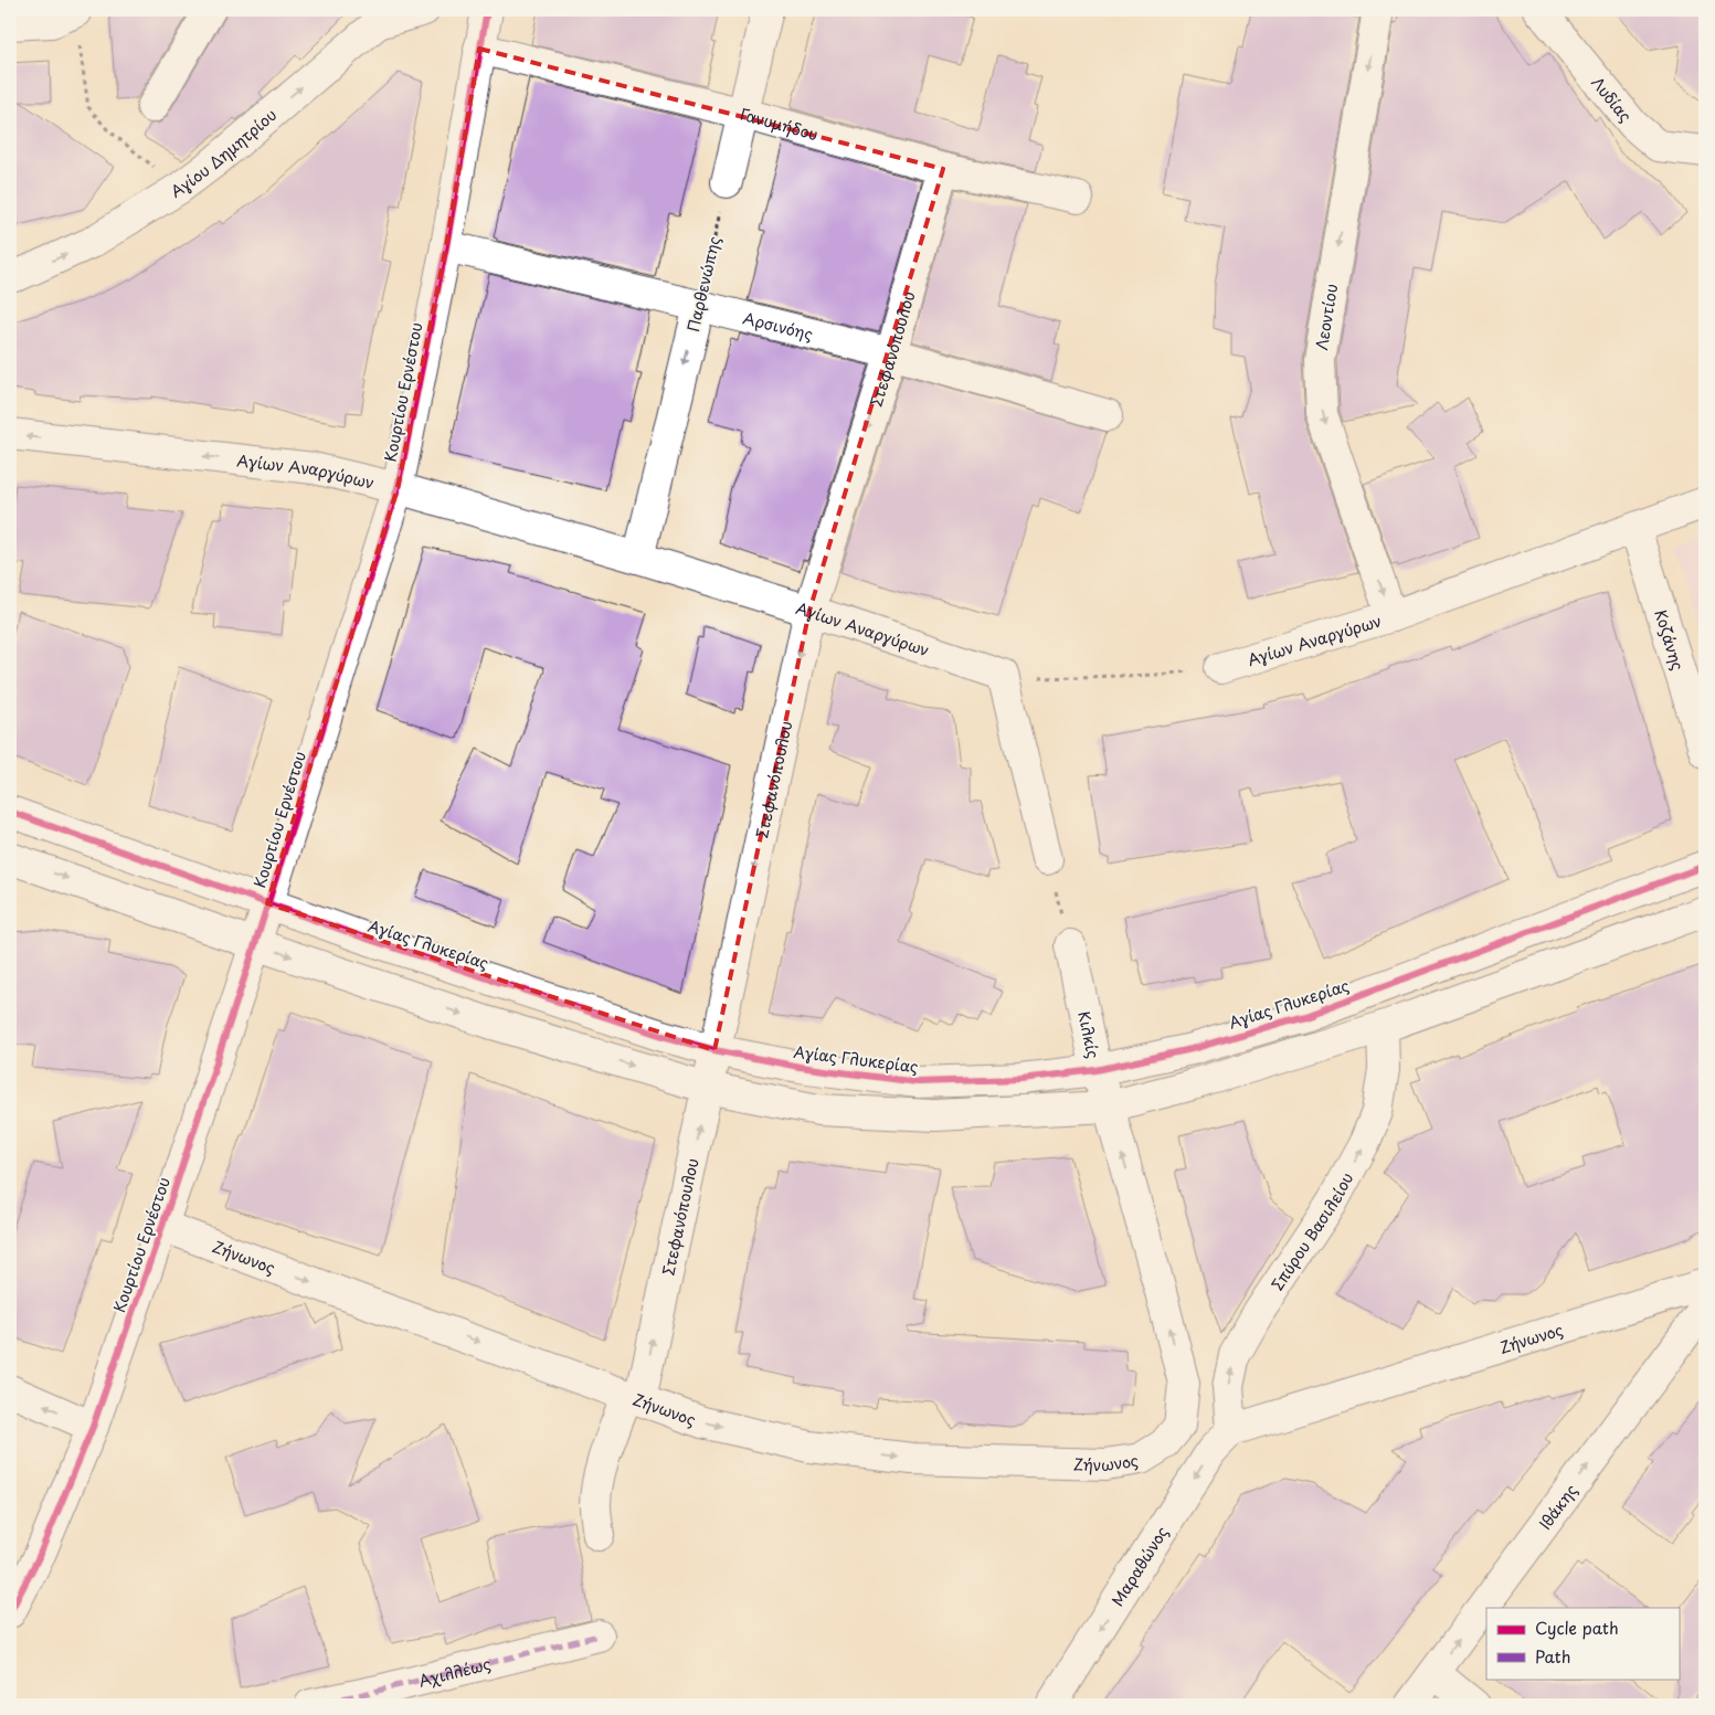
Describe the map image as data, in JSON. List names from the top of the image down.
{
  "streets": {
    "street": [
      "Λυδίας",
      "Γανυμήδου",
      "Αγίου Δημητρίου",
      "Παρθενώπης",
      "Λεοντίου",
      "Αρσινόης",
      "Στεφανόπουλου",
      "Κουρτίου Ερνέστου",
      "Αγίων Αναργύρων",
      "Κοζάνης",
      "Αγίας Γλυκερίας",
      "Κιλκίς",
      "Σπύρου Βασιλείου",
      "Ζήνωνος",
      "Ιθάκης",
      "Μαραθώνος",
      "Αχιλλέως"
    ]
  },
  "crossings": [
    ["Γανυμήδου", "Στεφανόπουλου"],
    ["Γανυμήδου", "Κουρτίου Ερνέστου"],
    ["Παρθενώπης", "Αρσινόης"],
    ["Παρθενώπης", "Αγίων Αναργύρων"],
    ["Λεοντίου", "Αγίων Αναργύρων"],
    ["Αρσινόης", "Στεφανόπουλου"],
    ["Αρσινόης", "Κουρτίου Ερνέστου"],
    ["Στεφανόπουλου", "Αγίων Αναργύρων"],
    ["Στεφανόπουλου", "Αγίας Γλυκερίας"],
    ["Στεφανόπουλου", "Ζήνωνος"],
    ["Κουρτίου Ερνέστου", "Αγίων Αναργύρων"],
    ["Κουρτίου Ερνέστου", "Αγίας Γλυκερίας"],
    ["Κουρτίου Ερνέστου", "Ζήνωνος"],
    ["Αγίων Αναργύρων", "Κοζάνης"],
    ["Αγίας Γλυκερίας", "Κιλκίς"],
    ["Κιλκίς", "Ζήνωνος"],
    ["Σπύρου Βασιλείου", "Ζήνωνος"],
    ["Σπύρου Βασιλείου", "Μαραθώνος"],
    ["Ζήνωνος", "Μαραθώνος"]
  ],
  "one_way": [
    "Αγίου Δημητρίου",
    "Παρθενώπης",
    "Λεοντίου",
    "Κιλκίς",
    "Σπύρου Βασιλείου",
    "Ζήνωνος",
    "Ιθάκης",
    "Μαραθώνος"
  ],
  "legend": ["Cycle path", "Path"]
}
